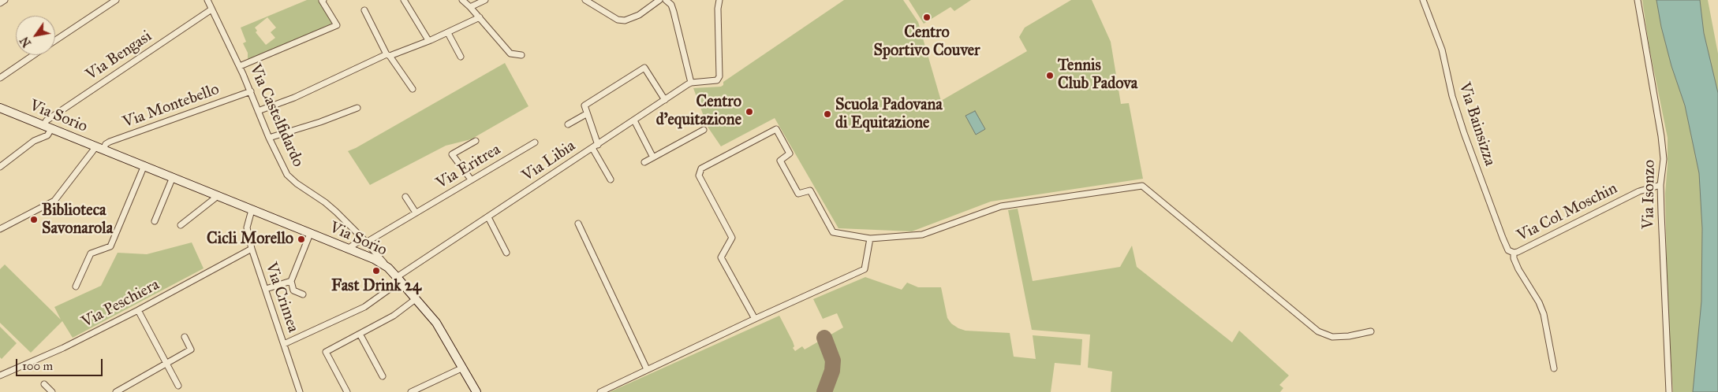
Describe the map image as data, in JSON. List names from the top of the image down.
{
  "streets": {
    "main road": ["Via Sorio"],
    "street": [
      "Via Bengasi",
      "Via Montebello",
      "Via Castelfidardo",
      "Via Bainsizza",
      "Via Libia",
      "Via Eritrea",
      "Via Isonzo",
      "Via Col Moschin",
      "Via Crimea",
      "Via Peschiera"
    ]
  },
  "crossings": [
    ["Via Bengasi", "Via Castelfidardo"],
    ["Via Bengasi", "Via Sorio"],
    ["Via Montebello", "Via Castelfidardo"],
    ["Via Montebello", "Via Sorio"],
    ["Via Castelfidardo", "Via Sorio"],
    ["Via Castelfidardo", "Via Eritrea"],
    ["Via Sorio", "Via Libia"],
    ["Via Sorio", "Via Crimea"],
    ["Via Bainsizza", "Via Col Moschin"],
    ["Via Libia", "Via Crimea"],
    ["Via Isonzo", "Via Col Moschin"],
    ["Via Crimea", "Via Peschiera"]
  ],
  "places": [
    "Centro Sportivo Couver",
    "Tennis Club Padova",
    "Centro d'equitazione",
    "Scuola Padovana di Equitazione",
    "Biblioteca Savonarola",
    "Cicli Morello",
    "Fast Drink 24"
  ],
  "scale_bar": "100 m",
  "north": "bottom left"
}
